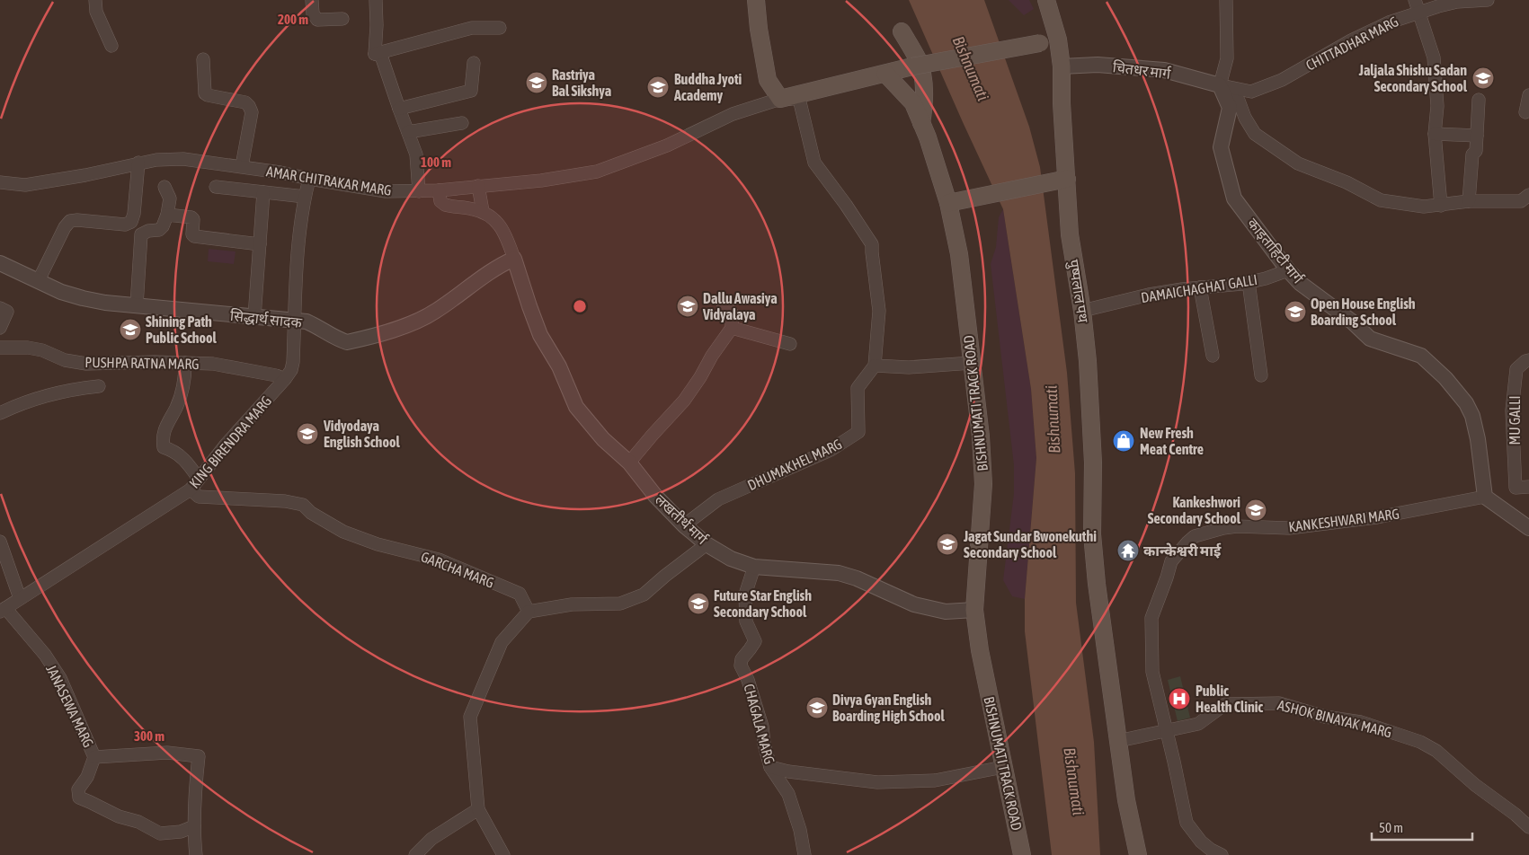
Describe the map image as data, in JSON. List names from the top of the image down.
{
  "streets": {
    "main road": ["पुष्पलाल पथ", "BISHNUMATI TRACK ROAD"],
    "street": [
      "CHITTADHAR MARG",
      "चितधर मार्ग",
      "AMAR CHITRAKAR MARG",
      "काइताहिटी मार्ग",
      "DAMAICHAGHAT GALLI",
      "सिद्धार्थ सादक",
      "PUSHPA RATNA MARG",
      "MU GALLI",
      "KING BIRENDRA MARG",
      "DHUMAKHEL MARG",
      "लखतीर्थ मार्ग",
      "KANKESHWARI MARG",
      "GARCHA MARG",
      "JANASEWA MARG",
      "ASHOK BINAYAK MARG",
      "CHAGALA MARG"
    ]
  },
  "crossings": [
    ["CHITTADHAR MARG", "चितधर मार्ग"],
    ["CHITTADHAR MARG", "काइताहिटी मार्ग"],
    ["चितधर मार्ग", "काइताहिटी मार्ग"],
    ["चितधर मार्ग", "पुष्पलाल पथ"],
    ["AMAR CHITRAKAR MARG", "KING BIRENDRA MARG"],
    ["काइताहिटी मार्ग", "DAMAICHAGHAT GALLI"],
    ["काइताहिटी मार्ग", "KANKESHWARI MARG"],
    ["DAMAICHAGHAT GALLI", "पुष्पलाल पथ"],
    ["पुष्पलाल पथ", "ASHOK BINAYAK MARG"],
    ["सिद्धार्थ सादक", "KING BIRENDRA MARG"],
    ["सिद्धार्थ सादक", "लखतीर्थ मार्ग"],
    ["PUSHPA RATNA MARG", "KING BIRENDRA MARG"],
    ["BISHNUMATI TRACK ROAD", "लखतीर्थ मार्ग"],
    ["KING BIRENDRA MARG", "GARCHA MARG"],
    ["KING BIRENDRA MARG", "JANASEWA MARG"],
    ["DHUMAKHEL MARG", "लखतीर्थ मार्ग"],
    ["लखतीर्थ मार्ग", "CHAGALA MARG"],
    ["KANKESHWARI MARG", "ASHOK BINAYAK MARG"]
  ],
  "water": ["Bishnumati"],
  "places": {
    "school or university": [
      "Jaljala Shishu Sadan Secondary School",
      "Rastriya Bal Sikshya",
      "Buddha Jyoti Academy",
      "Dallu Awasiya Vidyalaya",
      "Open House English Boarding School",
      "Shining Path Public School",
      "Vidyodaya English School",
      "Kankeshwori Secondary School",
      "Jagat Sundar Bwonekuthi Secondary School",
      "Future Star English Secondary School",
      "Divya Gyan English Boarding High School"
    ],
    "shop": ["New Fresh Meat Centre"],
    "temple": ["कान्केश्वरी माई"],
    "hospital": ["Public Health Clinic"]
  },
  "scale_bar": "50 m",
  "rings": ["200 m", "100 m", "300 m"]
}
